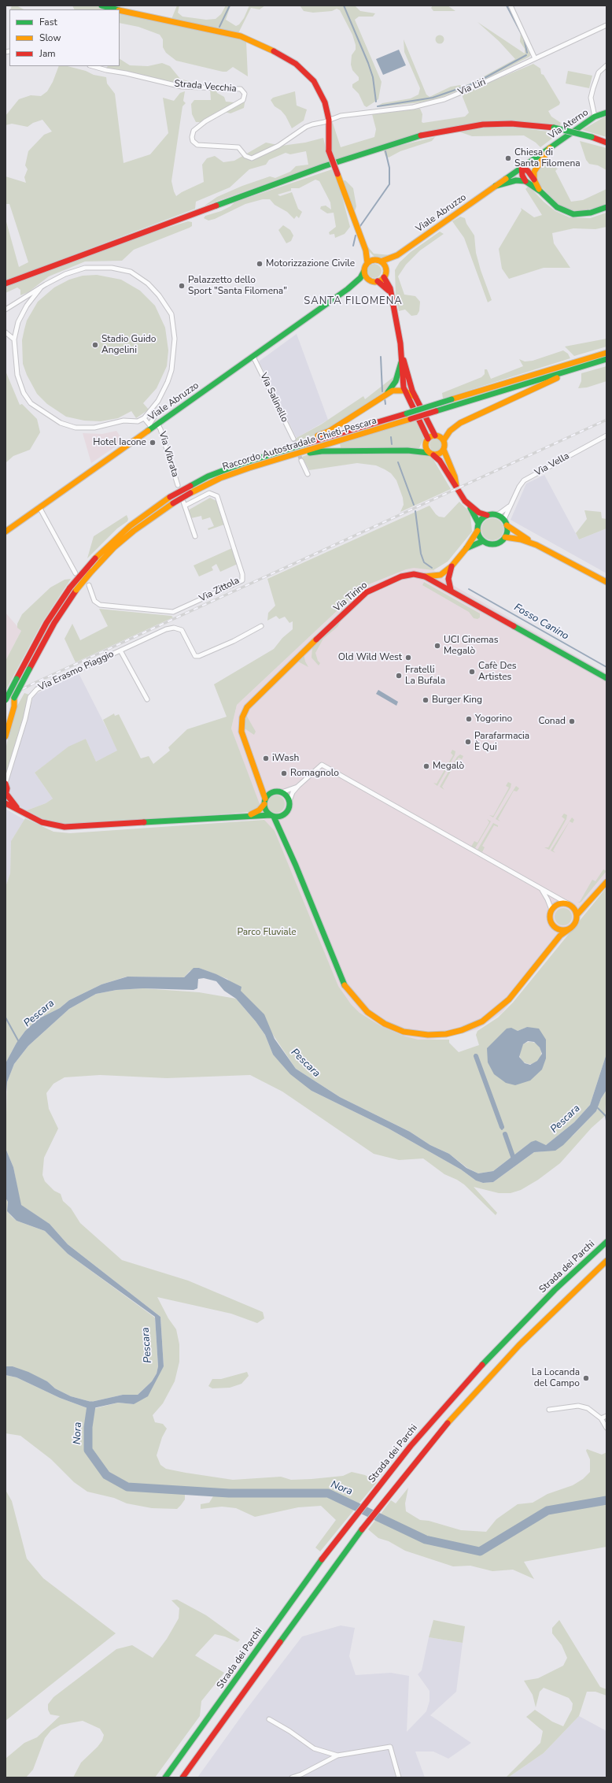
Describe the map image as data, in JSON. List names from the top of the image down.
{
  "streets": {
    "main road": [
      "Via Aterno",
      "Viale Abruzzo",
      "Raccordo Autostradale Chieti-Pescara",
      "Via Tirino",
      "Strada dei Parchi"
    ],
    "street": [
      "Strada Vecchia",
      "Via Liri",
      "Via Salinello",
      "Via Vibrata",
      "Via Vella",
      "Via Zittola",
      "Via Erasmo Piaggio"
    ]
  },
  "crossings": [
    ["Strada Vecchia", "Via Liri"],
    ["Via Aterno", "Viale Abruzzo"],
    ["Viale Abruzzo", "Via Salinello"],
    ["Viale Abruzzo", "Via Vibrata"]
  ],
  "districts": ["SANTA FILOMENA"],
  "water": ["Fosso Canino", "Pescara", "Nora"],
  "parks": ["Parco Fluviale"],
  "places": [
    "Chiesa di Santa Filomena",
    "Motorizzazione Civile",
    "Palazzetto dello Sport \"Santa Filomena\"",
    "Stadio Guido Angelini",
    "Hotel Iacone",
    "UCI Cinemas Megalò",
    "Old Wild West",
    "Cafè Des Artistes",
    "Fratelli La Bufala",
    "Burger King",
    "Yogorino",
    "Conad",
    "Parafarmacia È Qui",
    "iWash",
    "Megalò",
    "Romagnolo",
    "La Locanda del Campo"
  ],
  "legend": ["Fast", "Slow", "Jam"]
}
